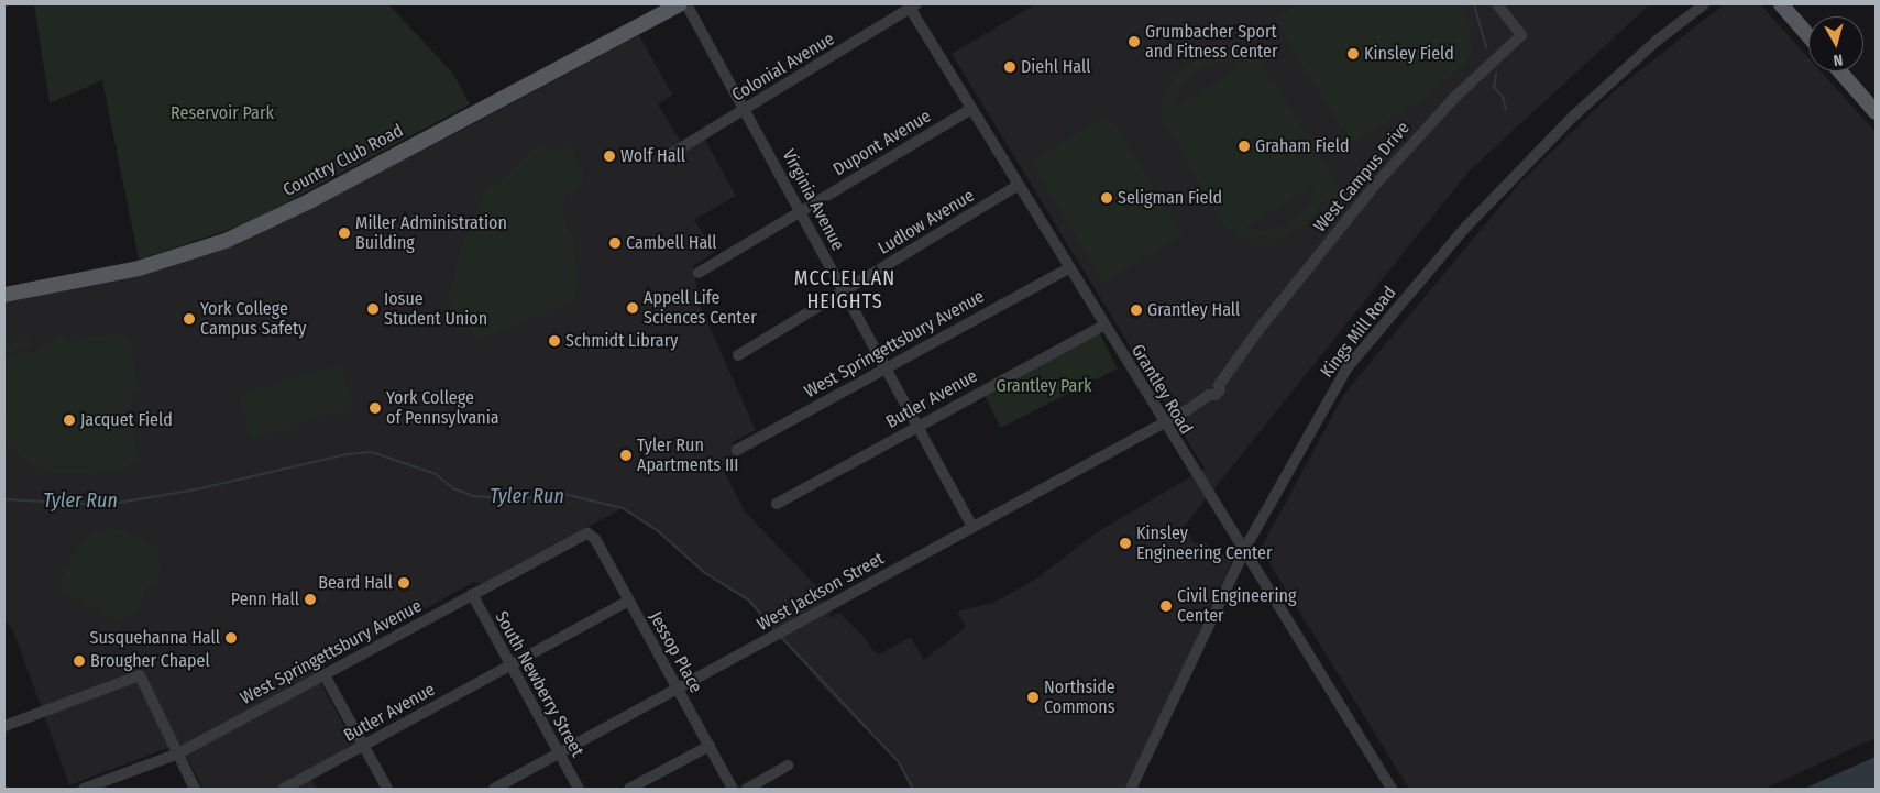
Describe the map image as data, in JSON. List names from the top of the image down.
{
  "streets": {
    "main road": ["Country Club Road"],
    "street": [
      "Colonial Avenue",
      "Dupont Avenue",
      "West Campus Drive",
      "Virginia Avenue",
      "Ludlow Avenue",
      "Kings Mill Road",
      "West Springettsbury Avenue",
      "Grantley Road",
      "Butler Avenue",
      "West Jackson Street",
      "Jessop Place",
      "South Newberry Street"
    ]
  },
  "crossings": [
    ["Colonial Avenue", "Virginia Avenue"],
    ["Colonial Avenue", "Grantley Road"],
    ["Dupont Avenue", "Virginia Avenue"],
    ["Dupont Avenue", "Grantley Road"],
    ["West Campus Drive", "Grantley Road"],
    ["West Campus Drive", "West Jackson Street"],
    ["Virginia Avenue", "Ludlow Avenue"],
    ["Virginia Avenue", "West Springettsbury Avenue"],
    ["Virginia Avenue", "Butler Avenue"],
    ["Virginia Avenue", "West Jackson Street"],
    ["Ludlow Avenue", "Grantley Road"],
    ["Kings Mill Road", "Grantley Road"],
    ["West Springettsbury Avenue", "Grantley Road"],
    ["West Springettsbury Avenue", "Jessop Place"],
    ["West Springettsbury Avenue", "South Newberry Street"],
    ["Grantley Road", "Butler Avenue"],
    ["Grantley Road", "West Jackson Street"],
    ["Butler Avenue", "Jessop Place"],
    ["Butler Avenue", "South Newberry Street"],
    ["West Jackson Street", "Jessop Place"],
    ["West Jackson Street", "South Newberry Street"]
  ],
  "districts": ["MCCLELLAN HEIGHTS"],
  "water": ["Tyler Run"],
  "parks": ["Reservoir Park", "Grantley Park"],
  "places": [
    "Grumbacher Sport and Fitness Center",
    "Kinsley Field",
    "Diehl Hall",
    "Graham Field",
    "Wolf Hall",
    "Seligman Field",
    "Miller Administration Building",
    "Cambell Hall",
    "Appell Life Sciences Center",
    "Iosue Student Union",
    "Grantley Hall",
    "York College Campus Safety",
    "Schmidt Library",
    "York College of Pennsylvania",
    "Jacquet Field",
    "Tyler Run Apartments III",
    "Kinsley Engineering Center",
    "Beard Hall",
    "Penn Hall",
    "Civil Engineering Center",
    "Susquehanna Hall",
    "Brougher Chapel",
    "Northside Commons"
  ],
  "north": "bottom"
}
